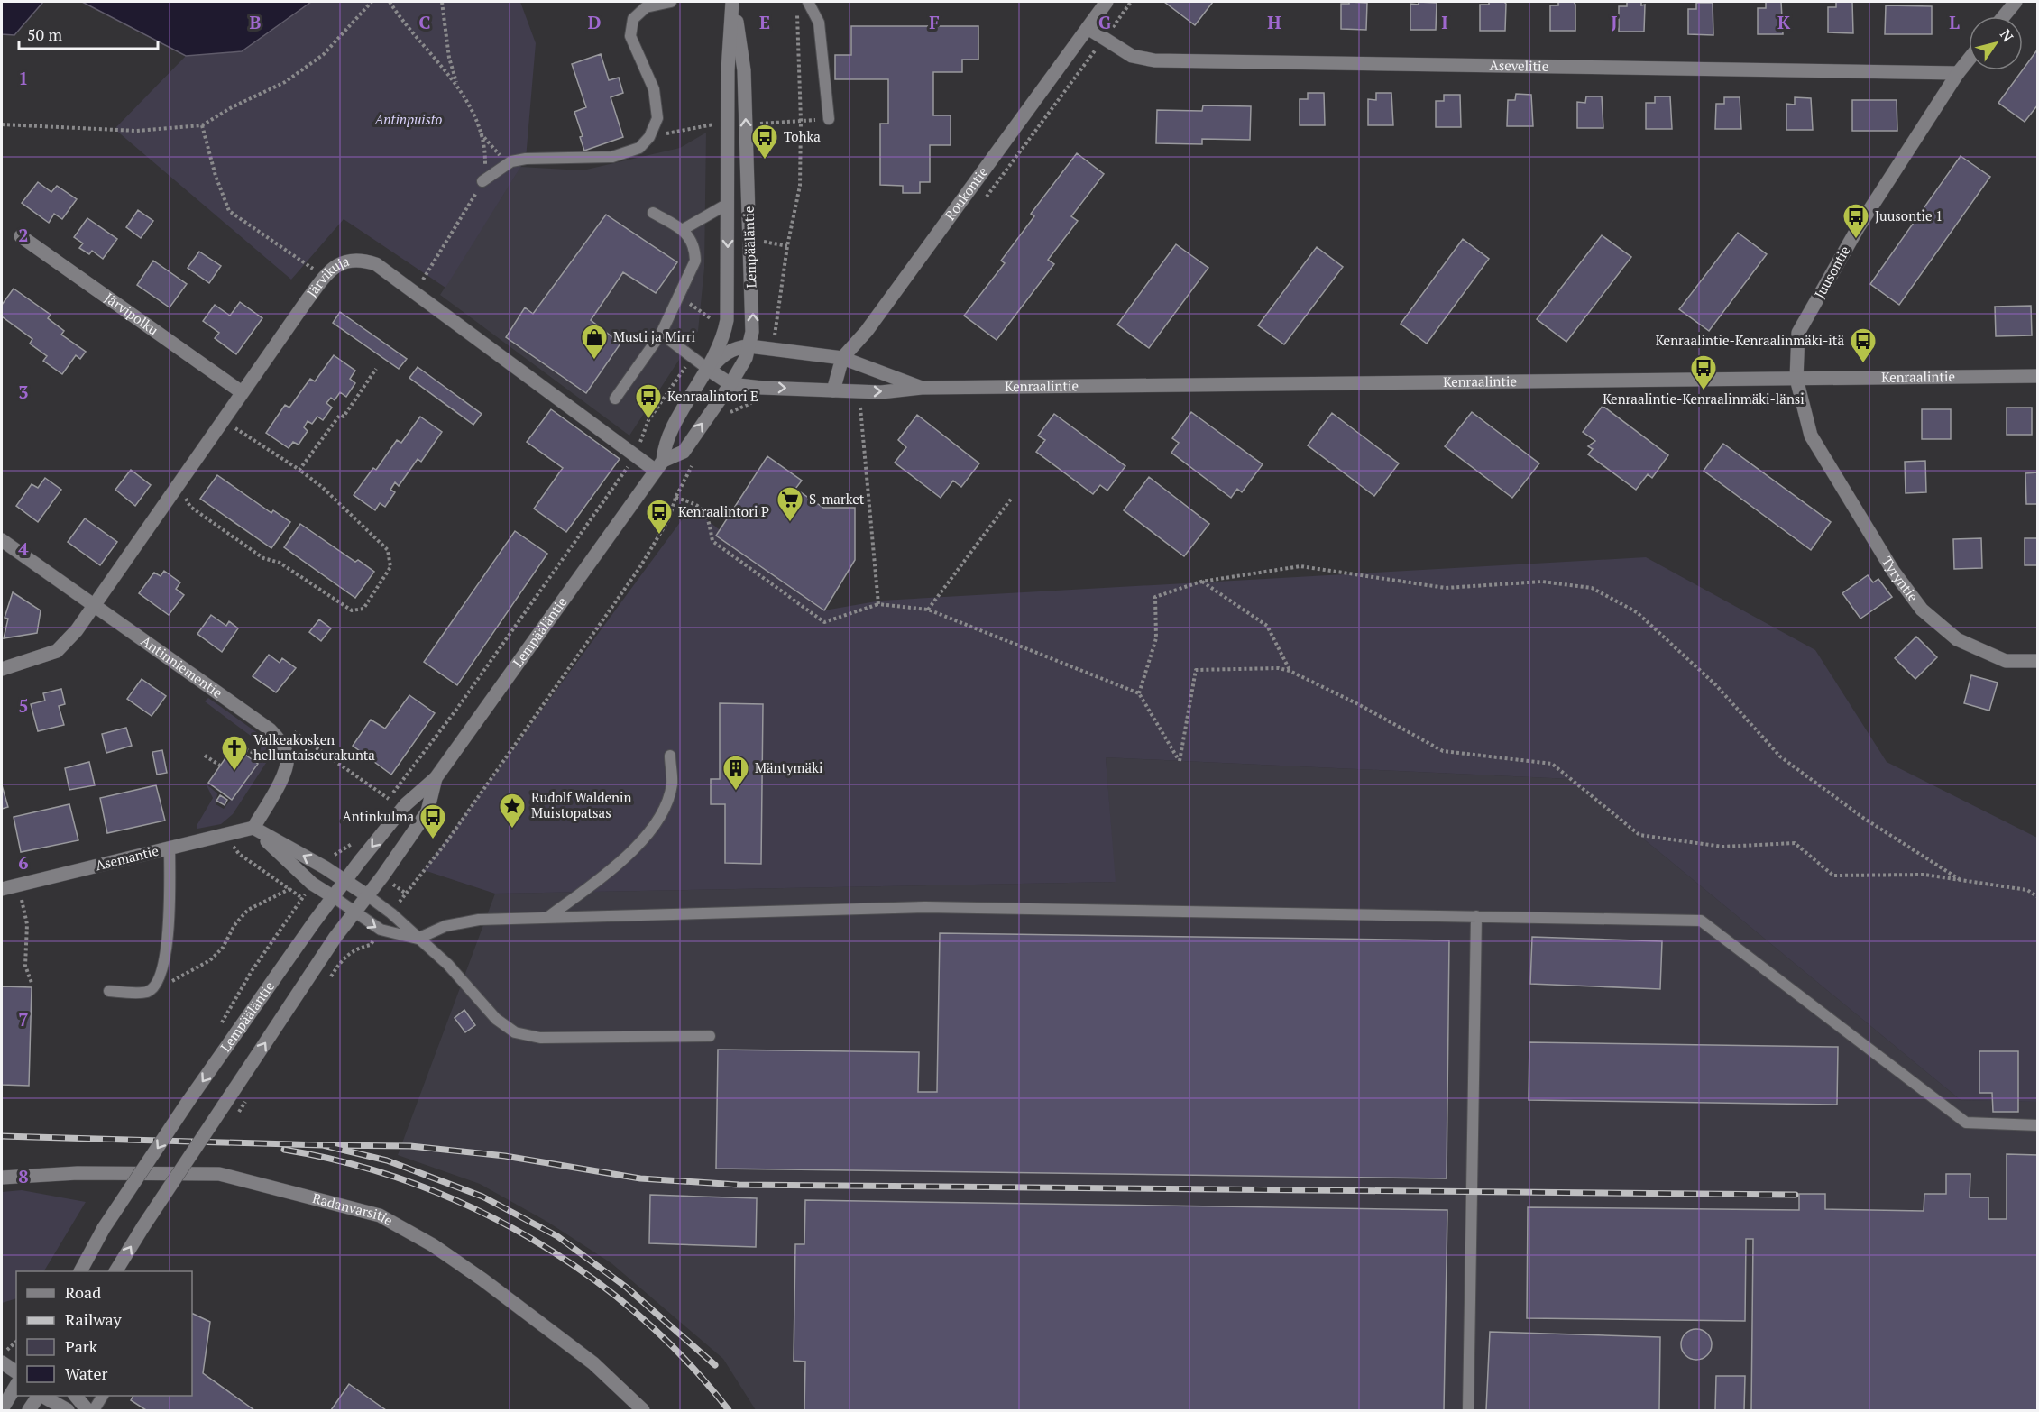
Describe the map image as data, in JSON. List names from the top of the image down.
{
  "streets": {
    "street": [
      "Asevelitie",
      "Roukontie",
      "Lempääläntie",
      "Juusontie",
      "Järvikuja",
      "Järvipolku",
      "Kenraalintie",
      "Tyryntie",
      "Antinniementie",
      "Asemantie",
      "Radanvarsitie"
    ]
  },
  "crossings": [
    ["Asevelitie", "Roukontie"],
    ["Asevelitie", "Juusontie"],
    ["Roukontie", "Kenraalintie"],
    ["Lempääläntie", "Järvikuja"],
    ["Lempääläntie", "Kenraalintie"],
    ["Juusontie", "Kenraalintie"],
    ["Juusontie", "Tyryntie"],
    ["Järvikuja", "Järvipolku"],
    ["Järvikuja", "Antinniementie"],
    ["Antinniementie", "Asemantie"]
  ],
  "parks": ["Antinpuisto"],
  "places": {
    "bus stop": [
      "Tohka",
      "Juusontie 1",
      "Kenraalintie-Kenraalinmäki-itä",
      "Kenraalintie-Kenraalinmäki-länsi",
      "Kenraalintori E",
      "Kenraalintori P",
      "Antinkulma"
    ],
    "shop": ["Musti ja Mirri"],
    "supermarket": ["S-market"],
    "church": ["Valkeakosken helluntaiseurakunta"],
    "building": ["Mäntymäki"],
    "place": ["Rudolf Waldenin Muistopatsas"]
  },
  "legend": [
    "Road",
    "Railway",
    "Park",
    "Water"
  ],
  "scale_bar": "50 m",
  "north": "top right",
  "grid": {
    "columns": [
      "B",
      "C",
      "D",
      "E",
      "F",
      "G",
      "H",
      "I",
      "J",
      "K",
      "L"
    ],
    "rows": [
      "1",
      "2",
      "3",
      "4",
      "5",
      "6",
      "7",
      "8"
    ]
  }
}
